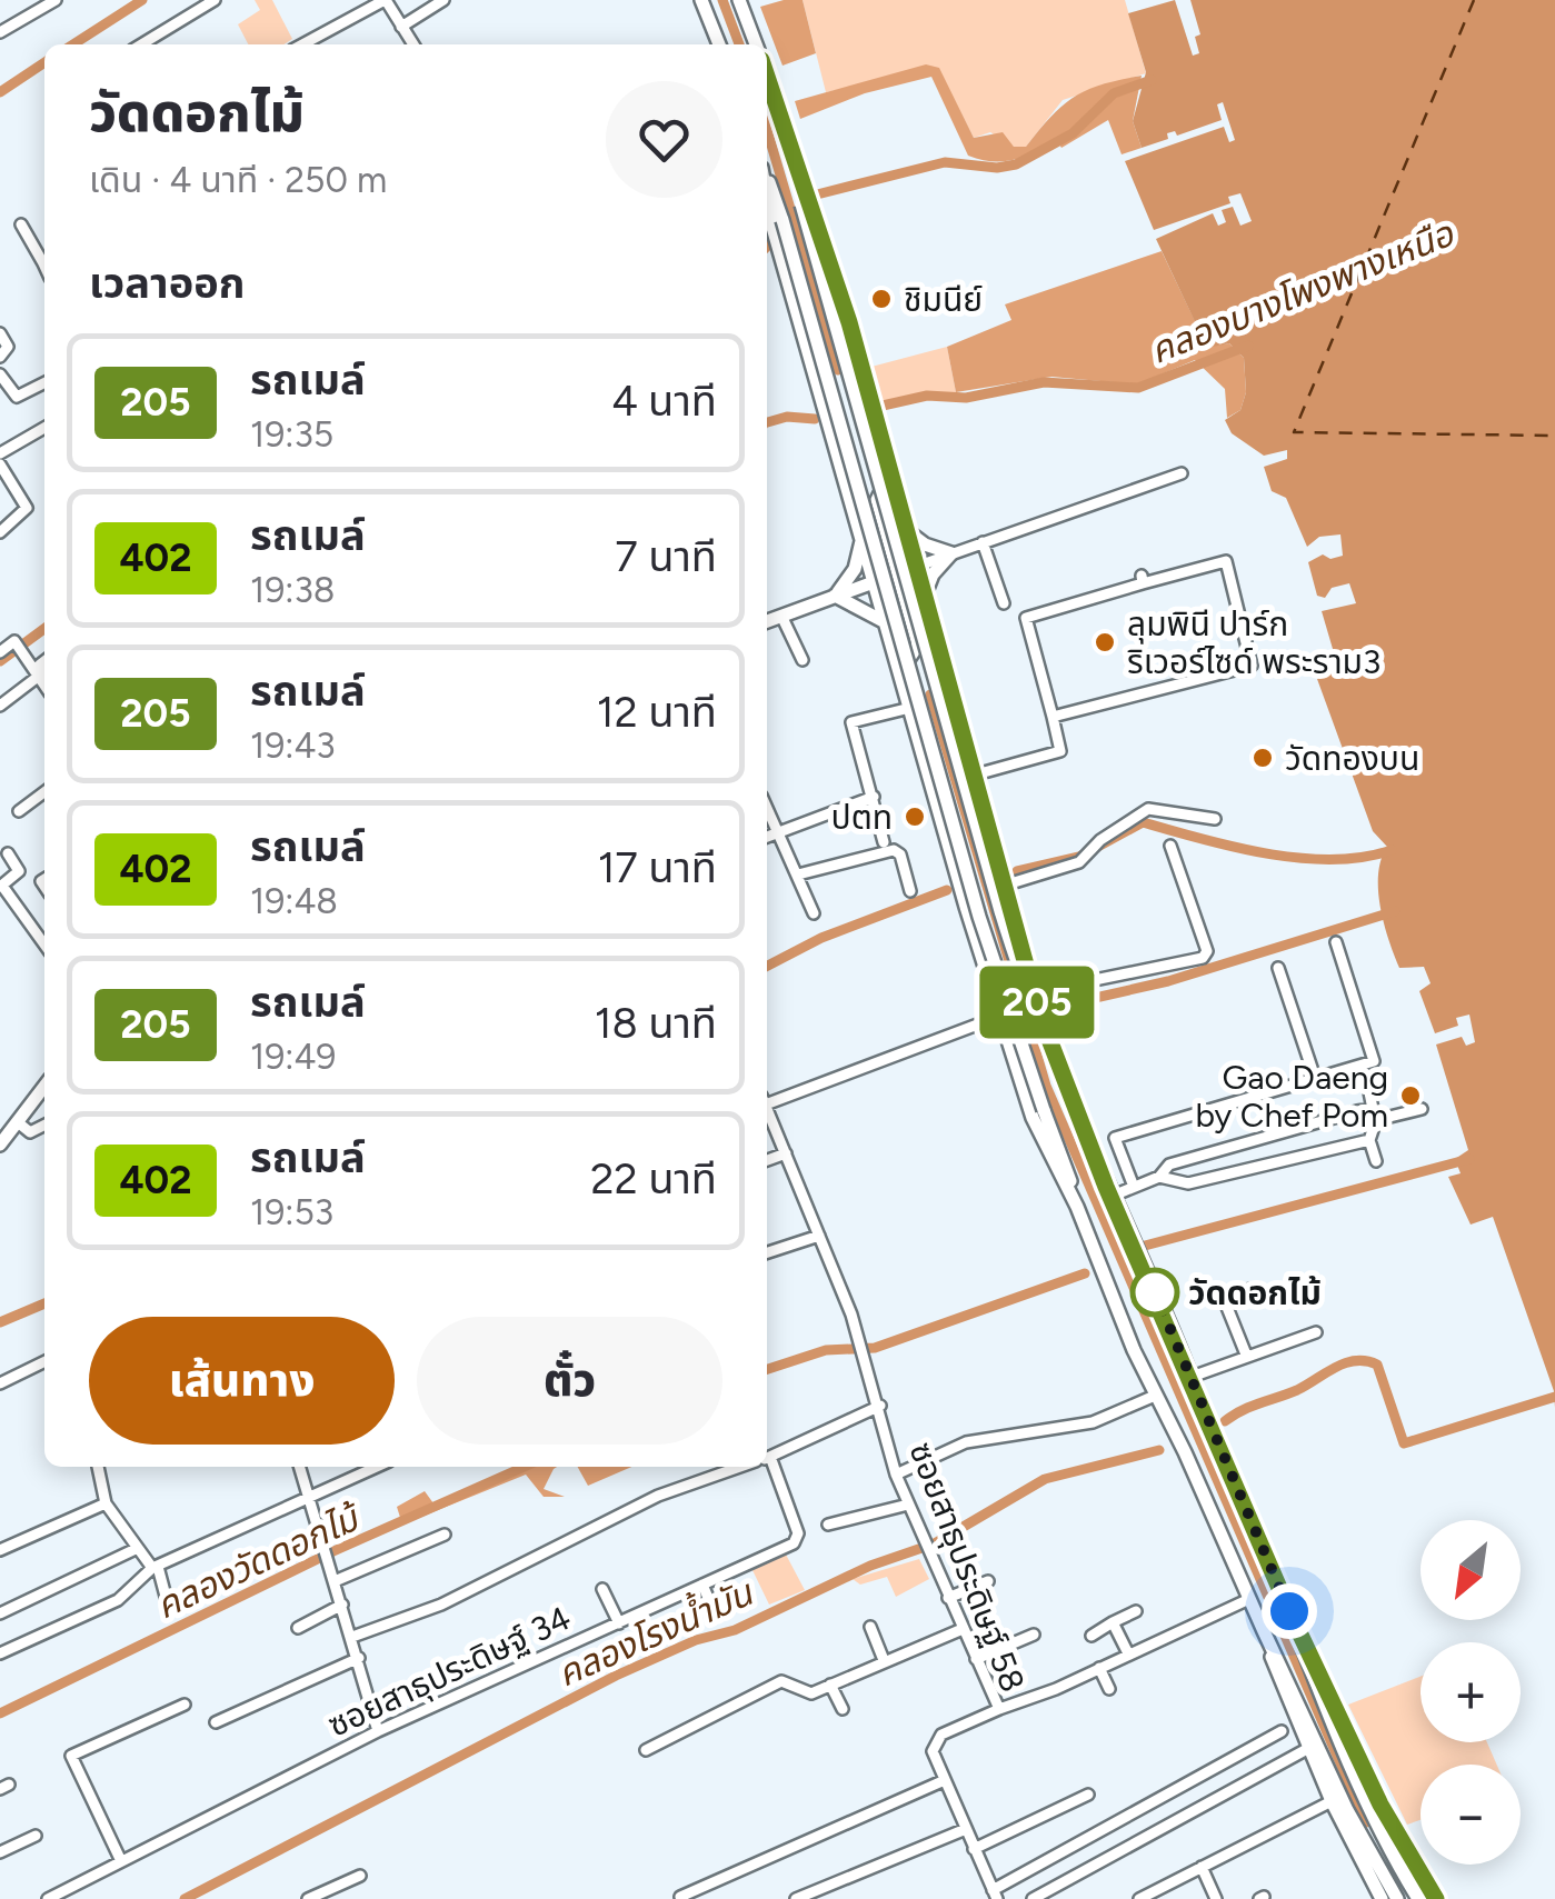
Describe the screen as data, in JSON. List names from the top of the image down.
{
  "streets": {
    "street": ["ซอยสาธุประดิษฐ์ 58", "ซอยสาธุประดิษฐ์ 34"]
  },
  "water": ["คลองบางโพงพางเหนือ", "คลองวัดดอกไม้", "คลองโรงน้ำมัน"],
  "places": [
    "ชิมนีย์",
    "ลุมพินี ปาร์ก ริเวอร์ไซด์ พระราม3",
    "วัดทองบน",
    "ปตท",
    "Gao Daeng by Chef Pom",
    "วัดดอกไม้"
  ],
  "lines": ["bus line 205"],
  "north": "bottom left",
  "page": {
    "on_map": "205",
    "heading": [
      ["วัดดอกไม้", "เดิน · 4 นาที · 250 m"],
      "เวลาออก"
    ],
    "list": [
      {
        "mark": "205",
        "name": "รถเมล์",
        "note": "19:35",
        "value": "4 นาที"
      },
      {
        "mark": "402",
        "name": "รถเมล์",
        "note": "19:38",
        "value": "7 นาที"
      },
      {
        "mark": "205",
        "name": "รถเมล์",
        "note": "19:43",
        "value": "12 นาที"
      },
      {
        "mark": "402",
        "name": "รถเมล์",
        "note": "19:48",
        "value": "17 นาที"
      },
      {
        "mark": "205",
        "name": "รถเมล์",
        "note": "19:49",
        "value": "18 นาที"
      },
      {
        "mark": "402",
        "name": "รถเมล์",
        "note": "19:53",
        "value": "22 นาที"
      }
    ],
    "buttons": ["เส้นทาง", "ตั๋ว"],
    "map_buttons": ["+", "−"]
  }
}
